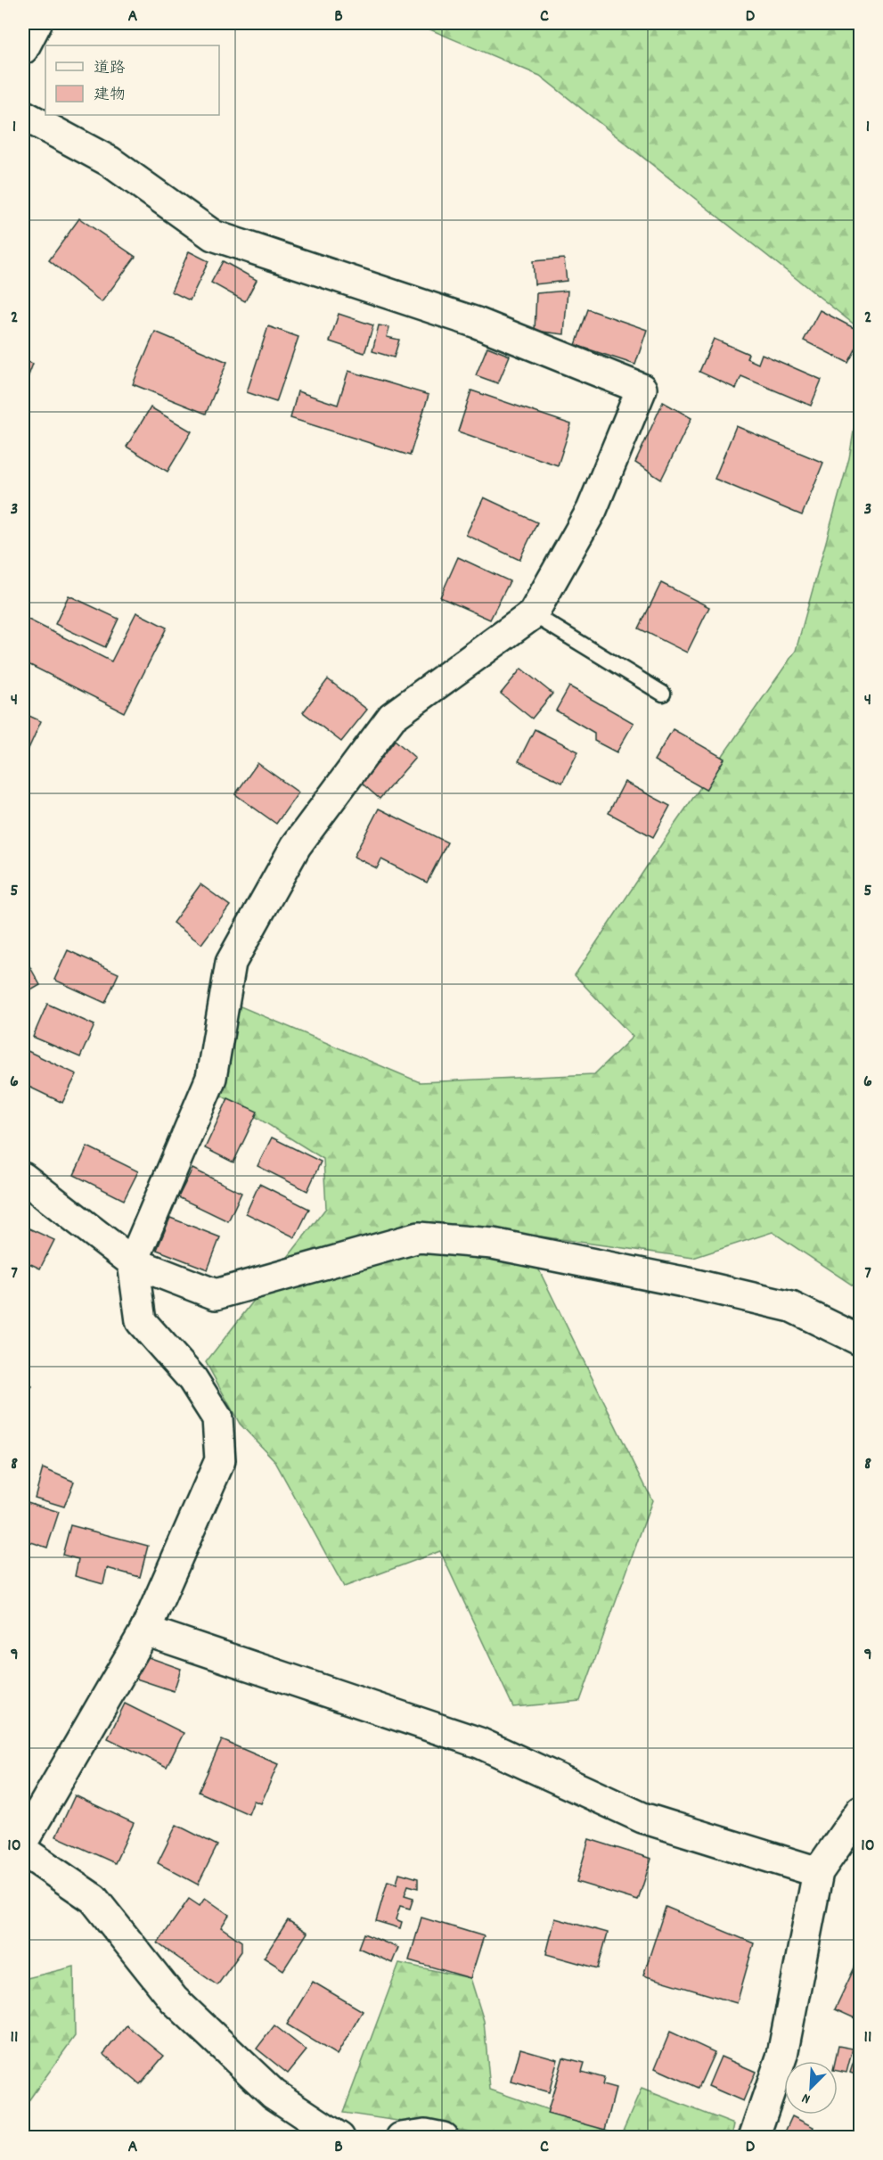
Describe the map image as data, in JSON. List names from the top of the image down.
{
  "legend": ["道路", "建物"],
  "north": "bottom left",
  "grid": {
    "columns": [
      "A",
      "B",
      "C",
      "D"
    ],
    "rows": [
      "1",
      "2",
      "3",
      "4",
      "5",
      "6",
      "7",
      "8",
      "9",
      "10",
      "11"
    ]
  }
}
